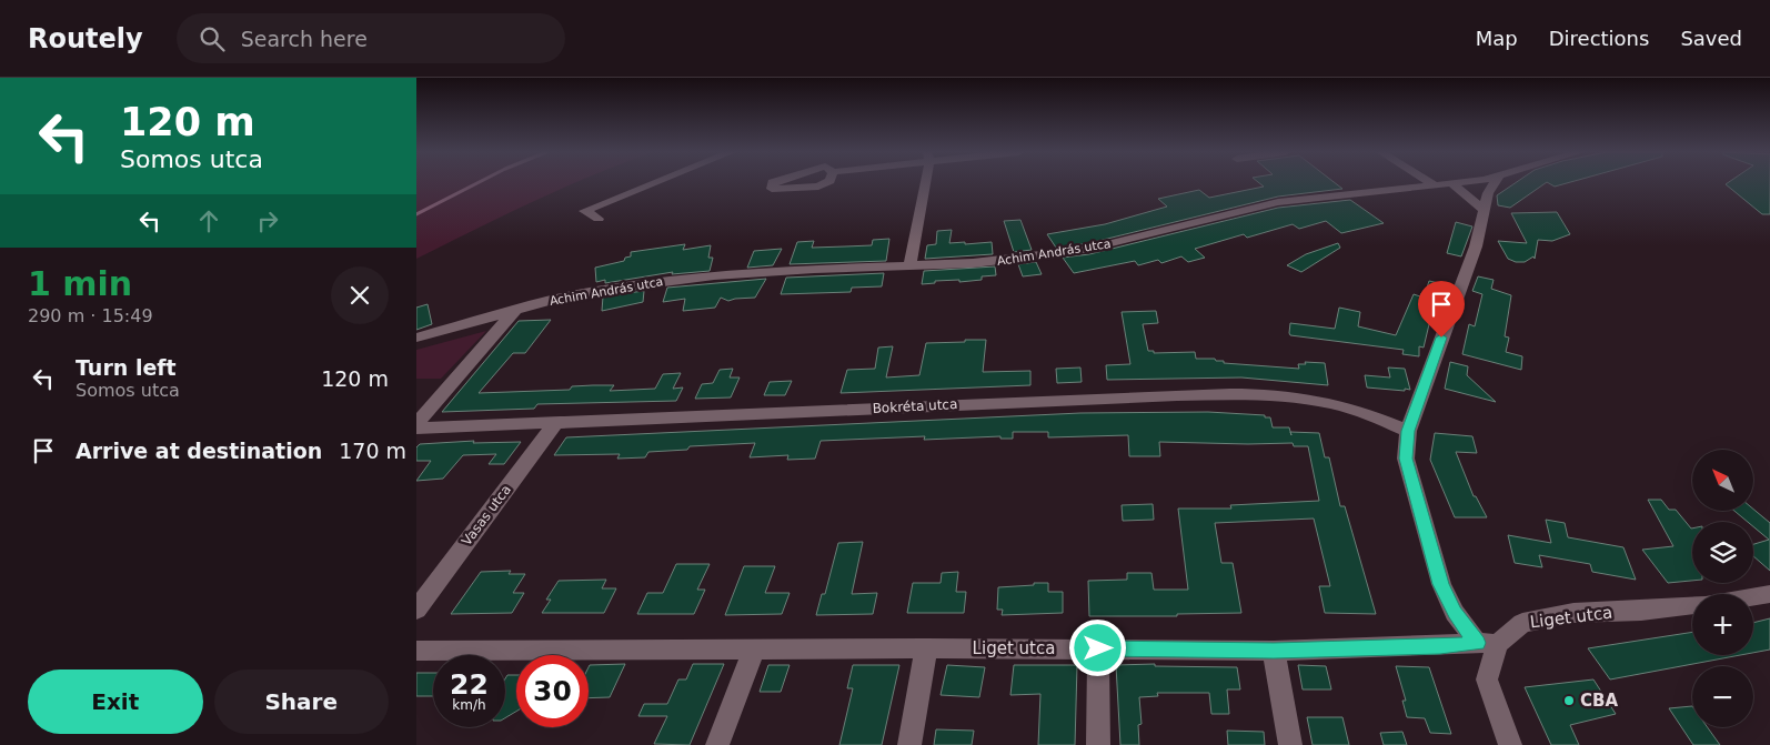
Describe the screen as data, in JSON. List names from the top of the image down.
{
  "streets": {
    "street": [
      "Achim András utca",
      "Bokréta utca",
      "Vasas utca",
      "Liget utca"
    ]
  },
  "crossings": [
    ["Bokréta utca", "Vasas utca"]
  ],
  "places": ["CBA"],
  "north": "top left",
  "page": {
    "header": "Routely",
    "search": "Search here",
    "nav": ["Map", "Directions", "Saved"],
    "turn": ["120 m", "Somos utca"],
    "heading": ["1 min", "290 m · 15:49"],
    "list": [
      {
        "name": "Turn left",
        "note": "Somos utca",
        "value": "120 m"
      },
      {
        "name": "Arrive at destination",
        "value": "170 m"
      }
    ],
    "map_buttons": ["+", "−"],
    "speed": "22 km/h",
    "limit": "30",
    "buttons": ["Exit", "Share"]
  }
}
